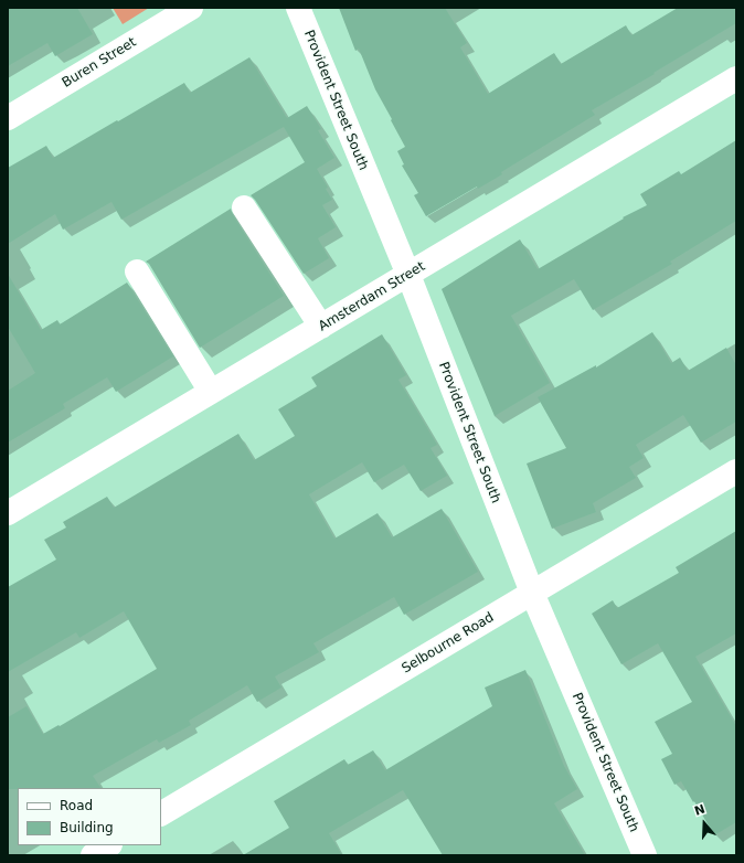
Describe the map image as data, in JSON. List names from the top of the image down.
{
  "streets": {
    "street": [
      "Buren Street",
      "Provident Street South",
      "Amsterdam Street",
      "Selbourne Road"
    ]
  },
  "crossings": [
    ["Provident Street South", "Amsterdam Street"],
    ["Provident Street South", "Selbourne Road"]
  ],
  "legend": ["Road", "Building"],
  "north": "top"
}
